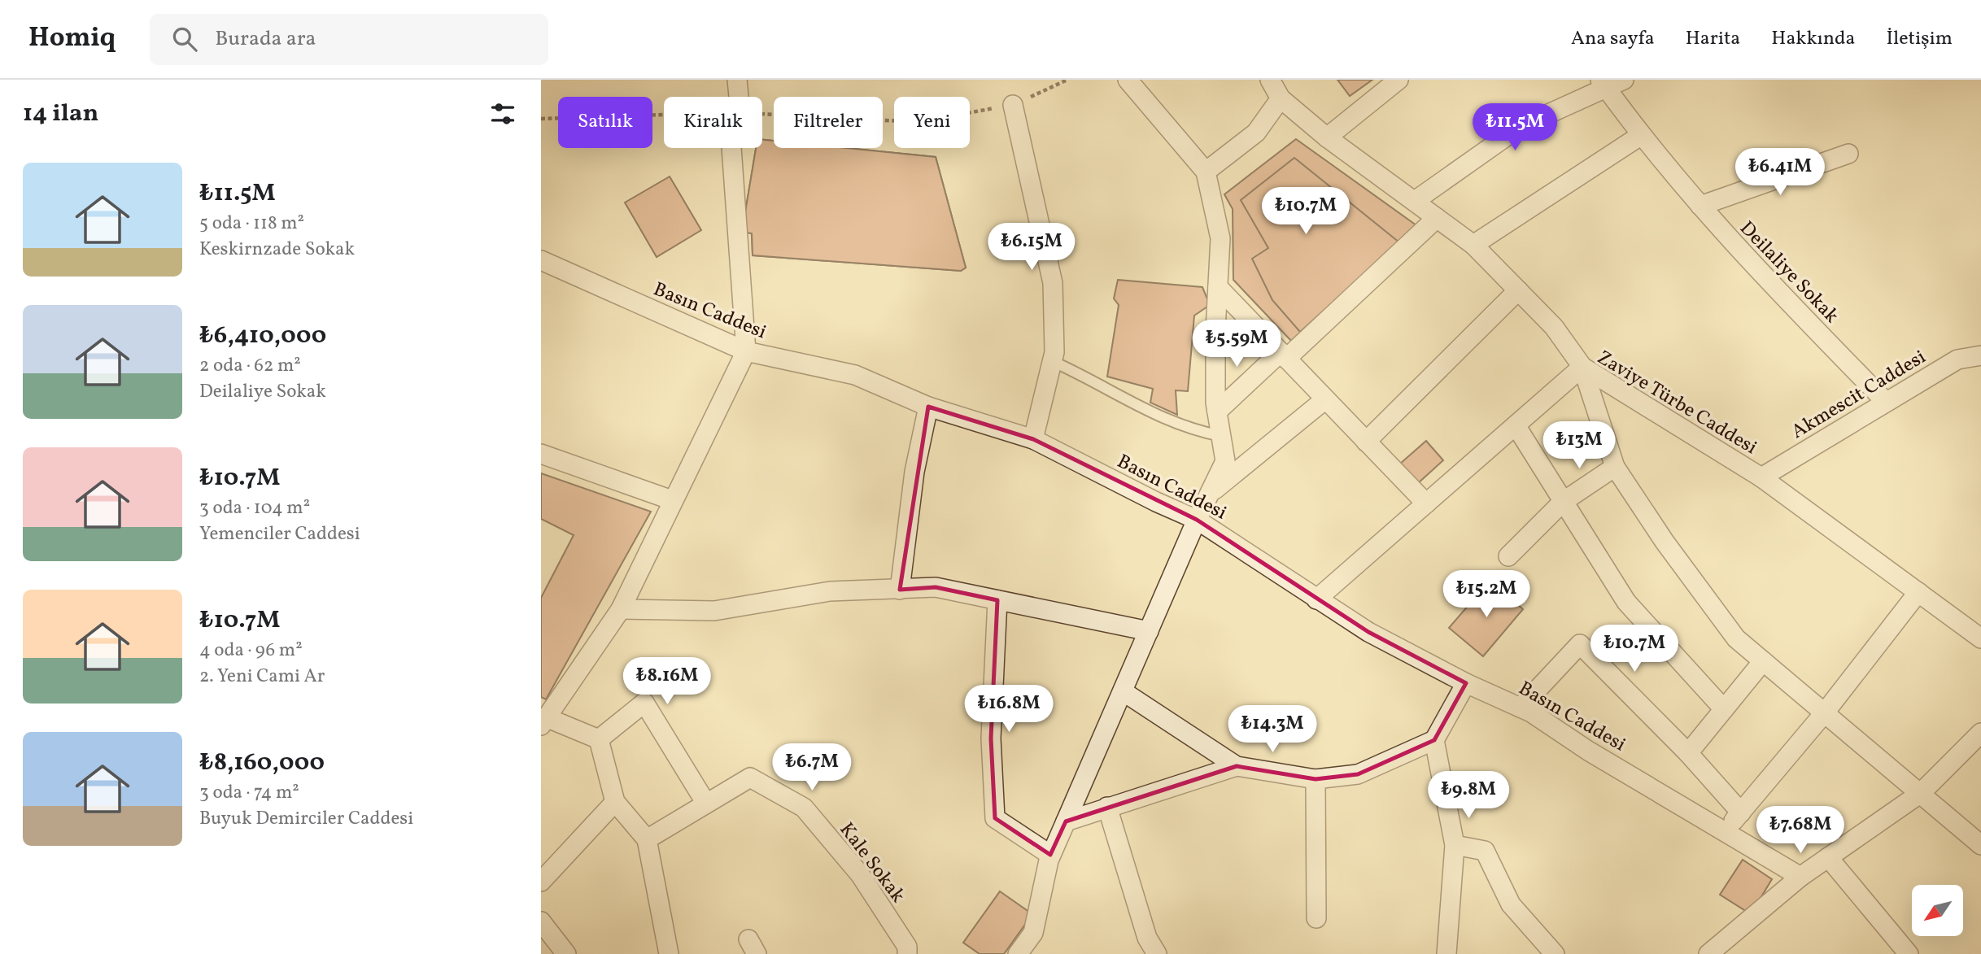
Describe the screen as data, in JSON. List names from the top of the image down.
{
  "streets": {
    "street": [
      "Deilaliye Sokak",
      "Basın Caddesi",
      "Akmescit Caddesi",
      "Zaviye Türbe Caddesi",
      "Kale Sokak"
    ]
  },
  "crossings": [
    ["Deilaliye Sokak", "Akmescit Caddesi"],
    ["Basın Caddesi", "Zaviye Türbe Caddesi"],
    ["Akmescit Caddesi", "Zaviye Türbe Caddesi"]
  ],
  "north": "bottom left",
  "page": {
    "header": "Homiq",
    "search": "Burada ara",
    "nav": [
      "Ana sayfa",
      "Harita",
      "Hakkında",
      "İletişim"
    ],
    "heading": "14 ilan",
    "chip": [
      "Satılık",
      "Kiralık",
      "Filtreler",
      "Yeni"
    ],
    "price": [
      "₺11.5M",
      "₺6.41M",
      "₺10.7M",
      "₺6.15M",
      "₺5.59M",
      "₺13M",
      "₺15.2M",
      "₺10.7M",
      "₺8.16M",
      "₺16.8M",
      "₺14.3M",
      "₺6.7M",
      "₺9.8M",
      "₺7.68M"
    ],
    "list": [
      {
        "name": "₺11.5M",
        "note": "5 oda · 118 m² · Keskirnzade Sokak"
      },
      {
        "name": "₺6,410,000",
        "note": "2 oda · 62 m² · Deilaliye Sokak"
      },
      {
        "name": "₺10.7M",
        "note": "3 oda · 104 m² · Yemenciler Caddesi"
      },
      {
        "name": "₺10.7M",
        "note": "4 oda · 96 m² · 2. Yeni Cami Ar"
      },
      {
        "name": "₺8,160,000",
        "note": "3 oda · 74 m² · Buyuk Demirciler Caddesi"
      }
    ]
  }
}
